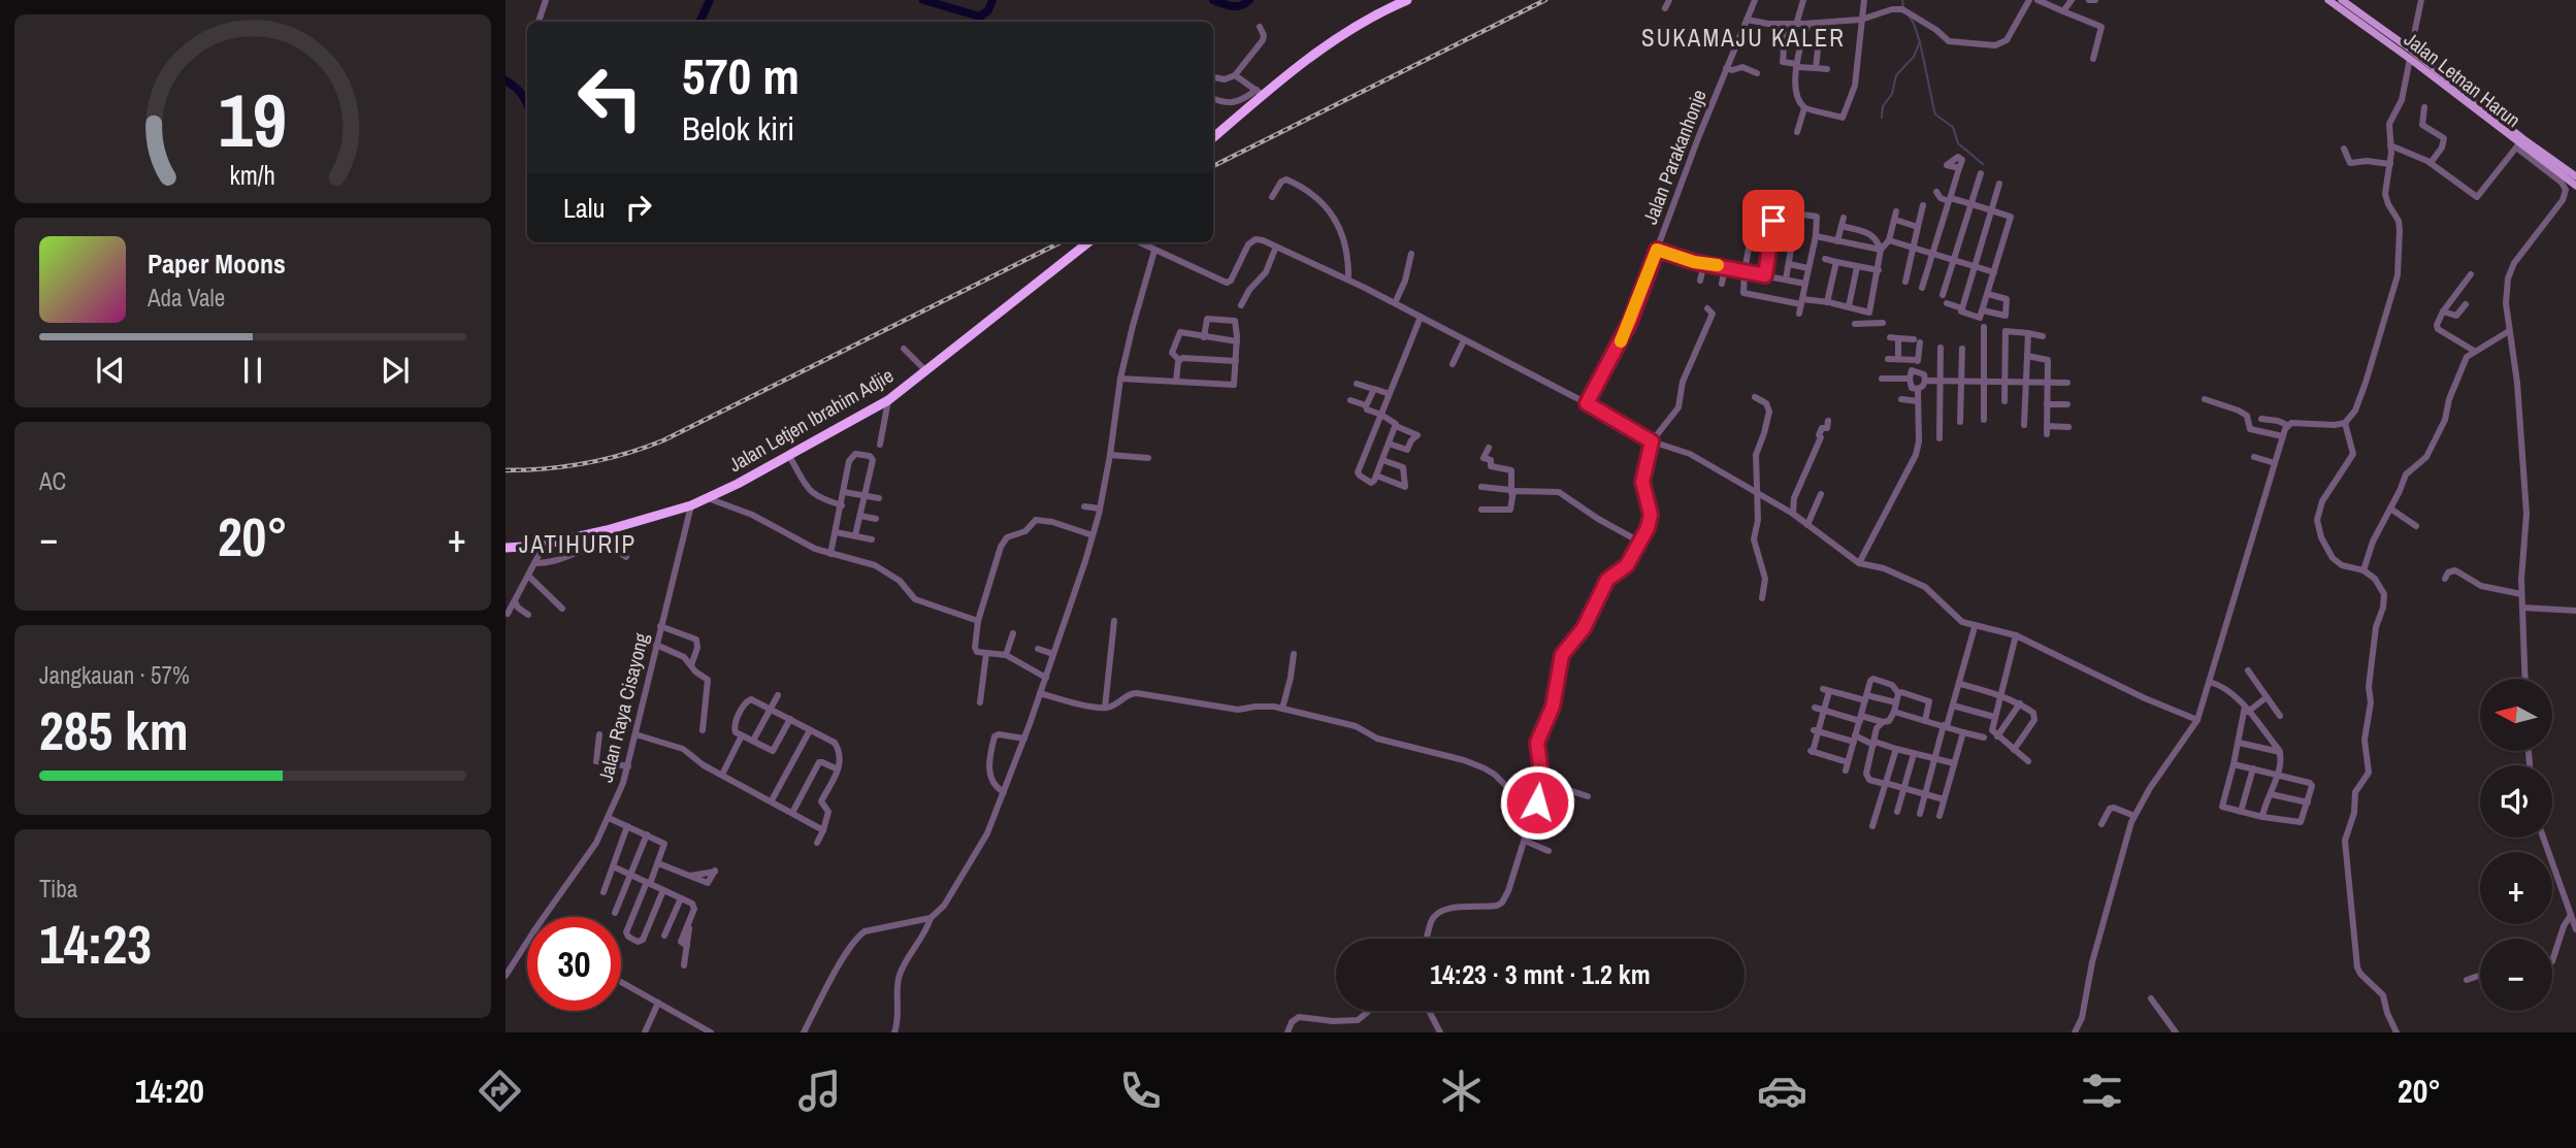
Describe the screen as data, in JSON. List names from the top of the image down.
{
  "streets": {
    "highway": ["Jalan Letjen Ibrahim Adjie"],
    "main road": ["Jalan Letnan Harun"],
    "street": ["Jalan Parakanhonje", "Jalan Raya Cisayong"]
  },
  "crossings": [
    ["Jalan Letjen Ibrahim Adjie", "Jalan Raya Cisayong"]
  ],
  "districts": ["SUKAMAJU KALER", "JATIHURIP"],
  "north": "left",
  "page": {
    "turn": ["570 m", "Belok kiri"],
    "then": "Lalu",
    "song": ["Paper Moons", "Ada Vale"],
    "tile": [
      "AC",
      ["Jangkauan · 57%", "285 km"],
      ["Tiba", "14:23"]
    ],
    "heat": ["−", "20°", "+"],
    "map_buttons": ["+", "−"],
    "limit": "30",
    "trip": "14:23 · 3 mnt · 1.2 km",
    "tabs": ["14:20", "20°"],
    "gauge": ["19", "km/h"]
  }
}
